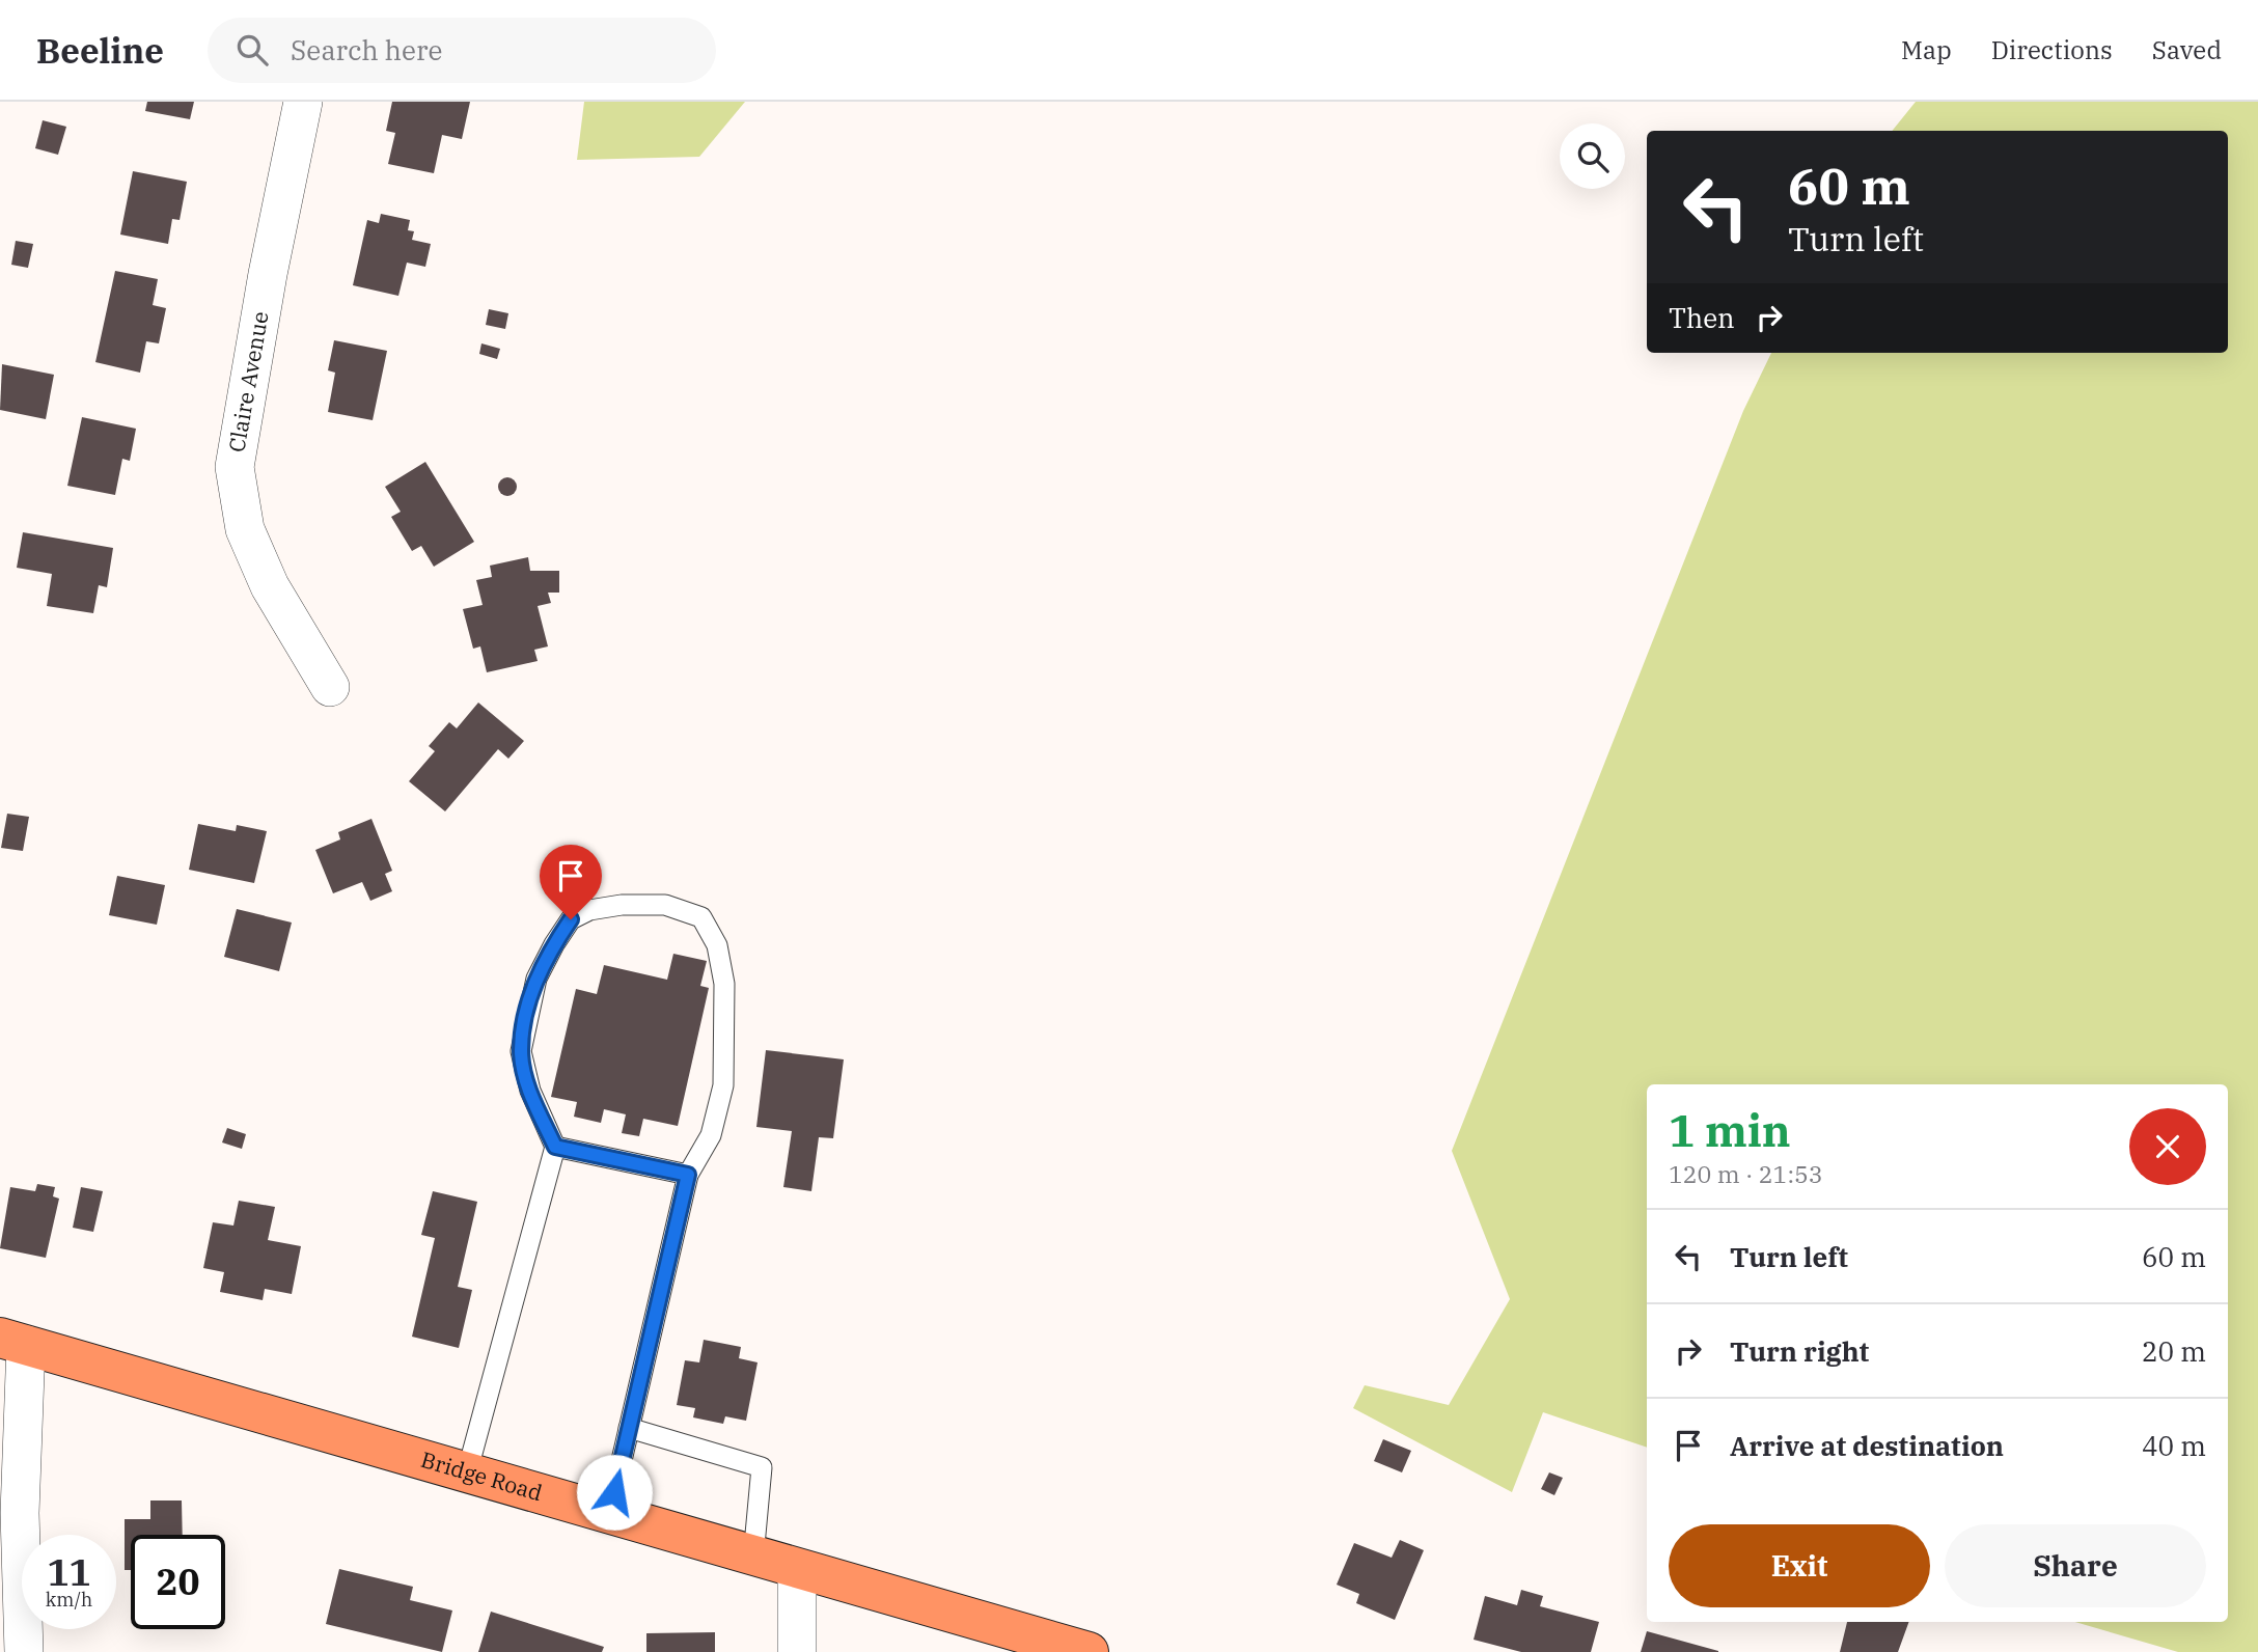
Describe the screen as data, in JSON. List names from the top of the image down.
{
  "streets": {
    "main road": ["Bridge Road"],
    "street": ["Claire Avenue"]
  },
  "page": {
    "header": "Beeline",
    "search": "Search here",
    "nav": ["Map", "Directions", "Saved"],
    "turn": ["60 m", "Turn left"],
    "then": "Then",
    "heading": ["1 min", "120 m · 21:53"],
    "list": [
      {
        "name": "Turn left",
        "value": "60 m"
      },
      {
        "name": "Turn right",
        "value": "20 m"
      },
      {
        "name": "Arrive at destination",
        "value": "40 m"
      }
    ],
    "buttons": ["Exit", "Share"],
    "speed": "11 km/h",
    "limit": "20"
  }
}
